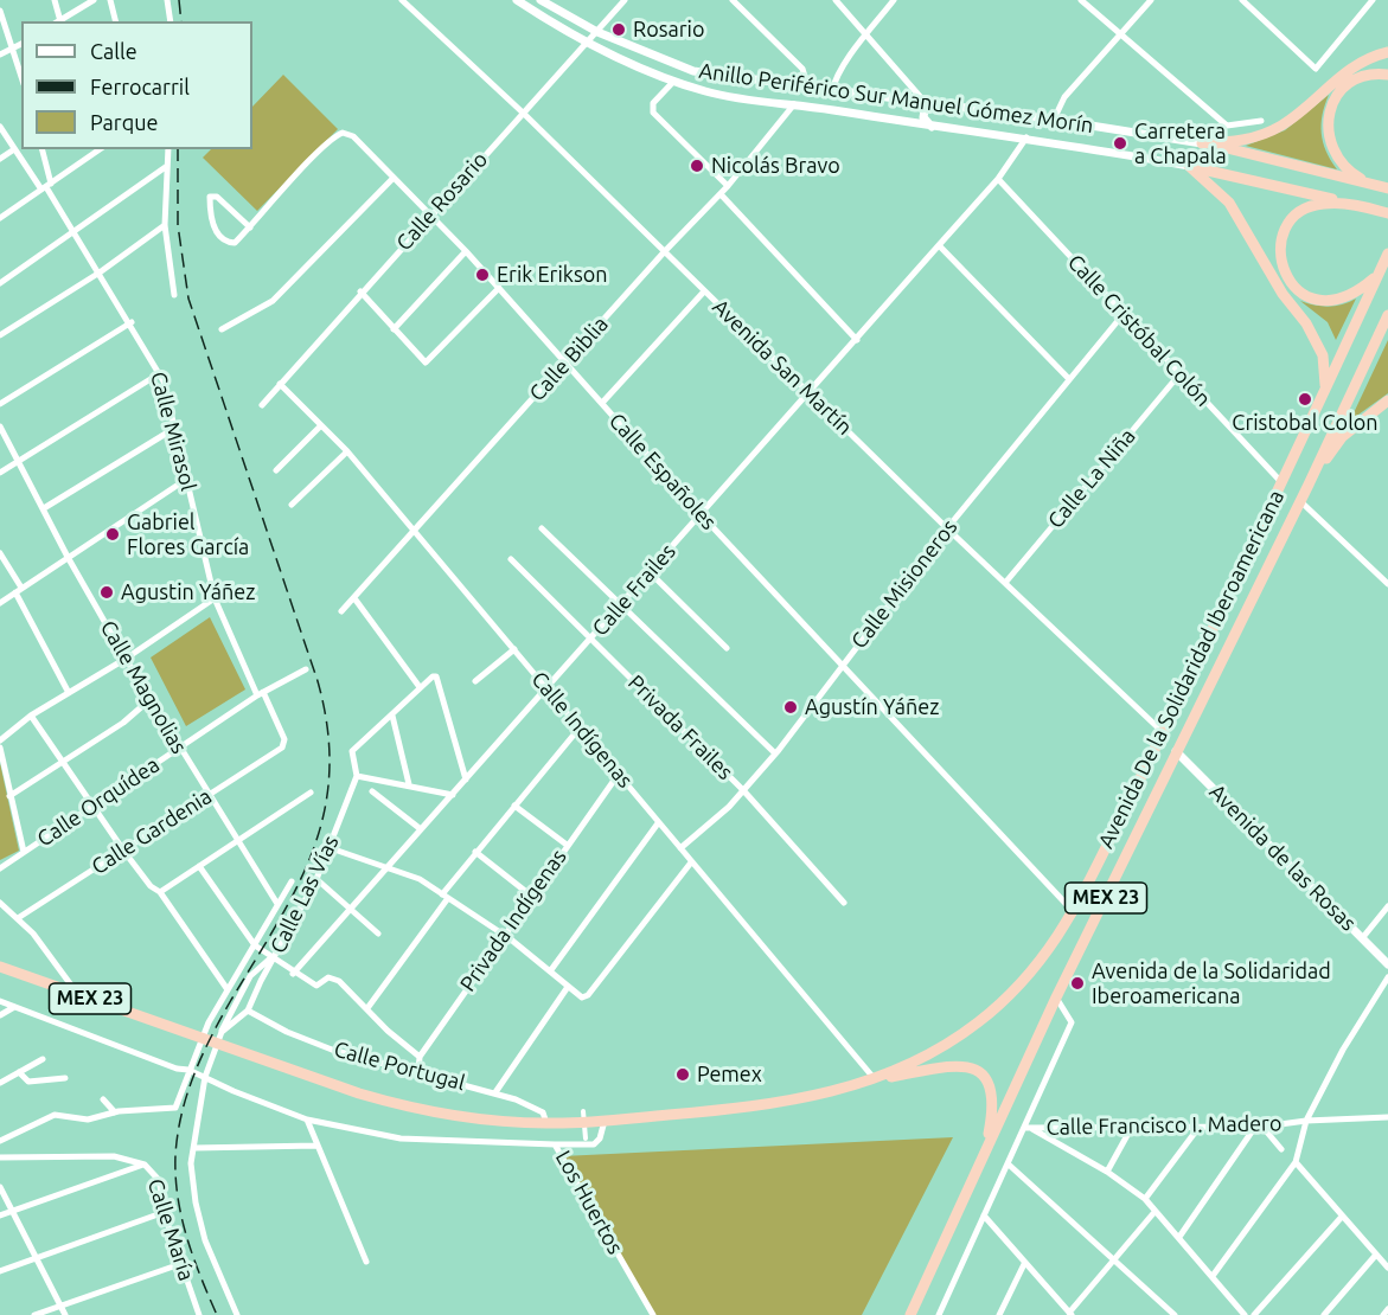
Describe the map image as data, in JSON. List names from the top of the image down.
{
  "streets": {
    "highway": ["Anillo Periférico Sur Manuel Gómez Morín", "Avenida De la Solidaridad Iberoamericana", "MEX 23"],
    "street": [
      "Calle Rosario",
      "Calle Cristóbal Colón",
      "Calle Biblia",
      "Avenida San Martín",
      "Calle Mirasol",
      "Calle Españoles",
      "Calle La Niña",
      "Calle Misioneros",
      "Calle Frailes",
      "Calle Magnolias",
      "Privada Frailes",
      "Calle Indígenas",
      "Calle Orquídea",
      "Calle Gardenia",
      "Avenida de las Rosas",
      "Calle Las Vías",
      "Privada Indígenas",
      "Calle Portugal",
      "Calle Francisco I. Madero",
      "Los Huertos",
      "Calle María"
    ]
  },
  "crossings": [
    ["Anillo Periférico Sur Manuel Gómez Morín", "Calle Rosario"],
    ["Anillo Periférico Sur Manuel Gómez Morín", "Calle Biblia"],
    ["Anillo Periférico Sur Manuel Gómez Morín", "Calle Frailes"],
    ["Calle Rosario", "Avenida San Martín"],
    ["Calle Rosario", "Calle Españoles"],
    ["Calle Rosario", "Calle Indígenas"],
    ["Calle Cristóbal Colón", "Calle La Niña"],
    ["Calle Cristóbal Colón", "Calle Misioneros"],
    ["Calle Cristóbal Colón", "Calle Frailes"],
    ["Calle Cristóbal Colón", "Avenida De la Solidaridad Iberoamericana"],
    ["Calle Biblia", "Avenida San Martín"],
    ["Calle Biblia", "Calle Españoles"],
    ["Calle Biblia", "Calle Indígenas"],
    ["Avenida San Martín", "Calle La Niña"],
    ["Avenida San Martín", "Calle Misioneros"],
    ["Avenida San Martín", "Calle Frailes"],
    ["Avenida San Martín", "Avenida De la Solidaridad Iberoamericana"],
    ["Calle Mirasol", "Calle Orquídea"],
    ["Calle Mirasol", "Calle Gardenia"],
    ["Calle Españoles", "Calle Misioneros"],
    ["Calle Españoles", "Calle Frailes"],
    ["Calle Españoles", "Avenida De la Solidaridad Iberoamericana"],
    ["Calle Misioneros", "Privada Frailes"],
    ["Calle Misioneros", "Calle Indígenas"],
    ["Calle Frailes", "Privada Frailes"],
    ["Calle Frailes", "Calle Indígenas"],
    ["Avenida De la Solidaridad Iberoamericana", "Calle Indígenas"],
    ["Avenida De la Solidaridad Iberoamericana", "Avenida de las Rosas"],
    ["Avenida De la Solidaridad Iberoamericana", "MEX 23"],
    ["Avenida De la Solidaridad Iberoamericana", "Calle Portugal"],
    ["Avenida De la Solidaridad Iberoamericana", "Los Huertos"],
    ["Calle Magnolias", "Calle Orquídea"],
    ["Calle Magnolias", "Calle Gardenia"],
    ["Calle Magnolias", "Calle Las Vías"],
    ["Calle Indígenas", "Privada Indígenas"],
    ["Calle Las Vías", "Calle Portugal"],
    ["Privada Indígenas", "Calle Portugal"]
  ],
  "places": [
    "Rosario",
    "Carretera a Chapala",
    "Nicolás Bravo",
    "Erik Erikson",
    "Cristobal Colon",
    "Gabriel Flores García",
    "Agustin Yáñez",
    "Agustín Yáñez",
    "Avenida de la Solidaridad Iberoamericana",
    "Pemex"
  ],
  "legend": ["Calle", "Ferrocarril", "Parque"]
}
